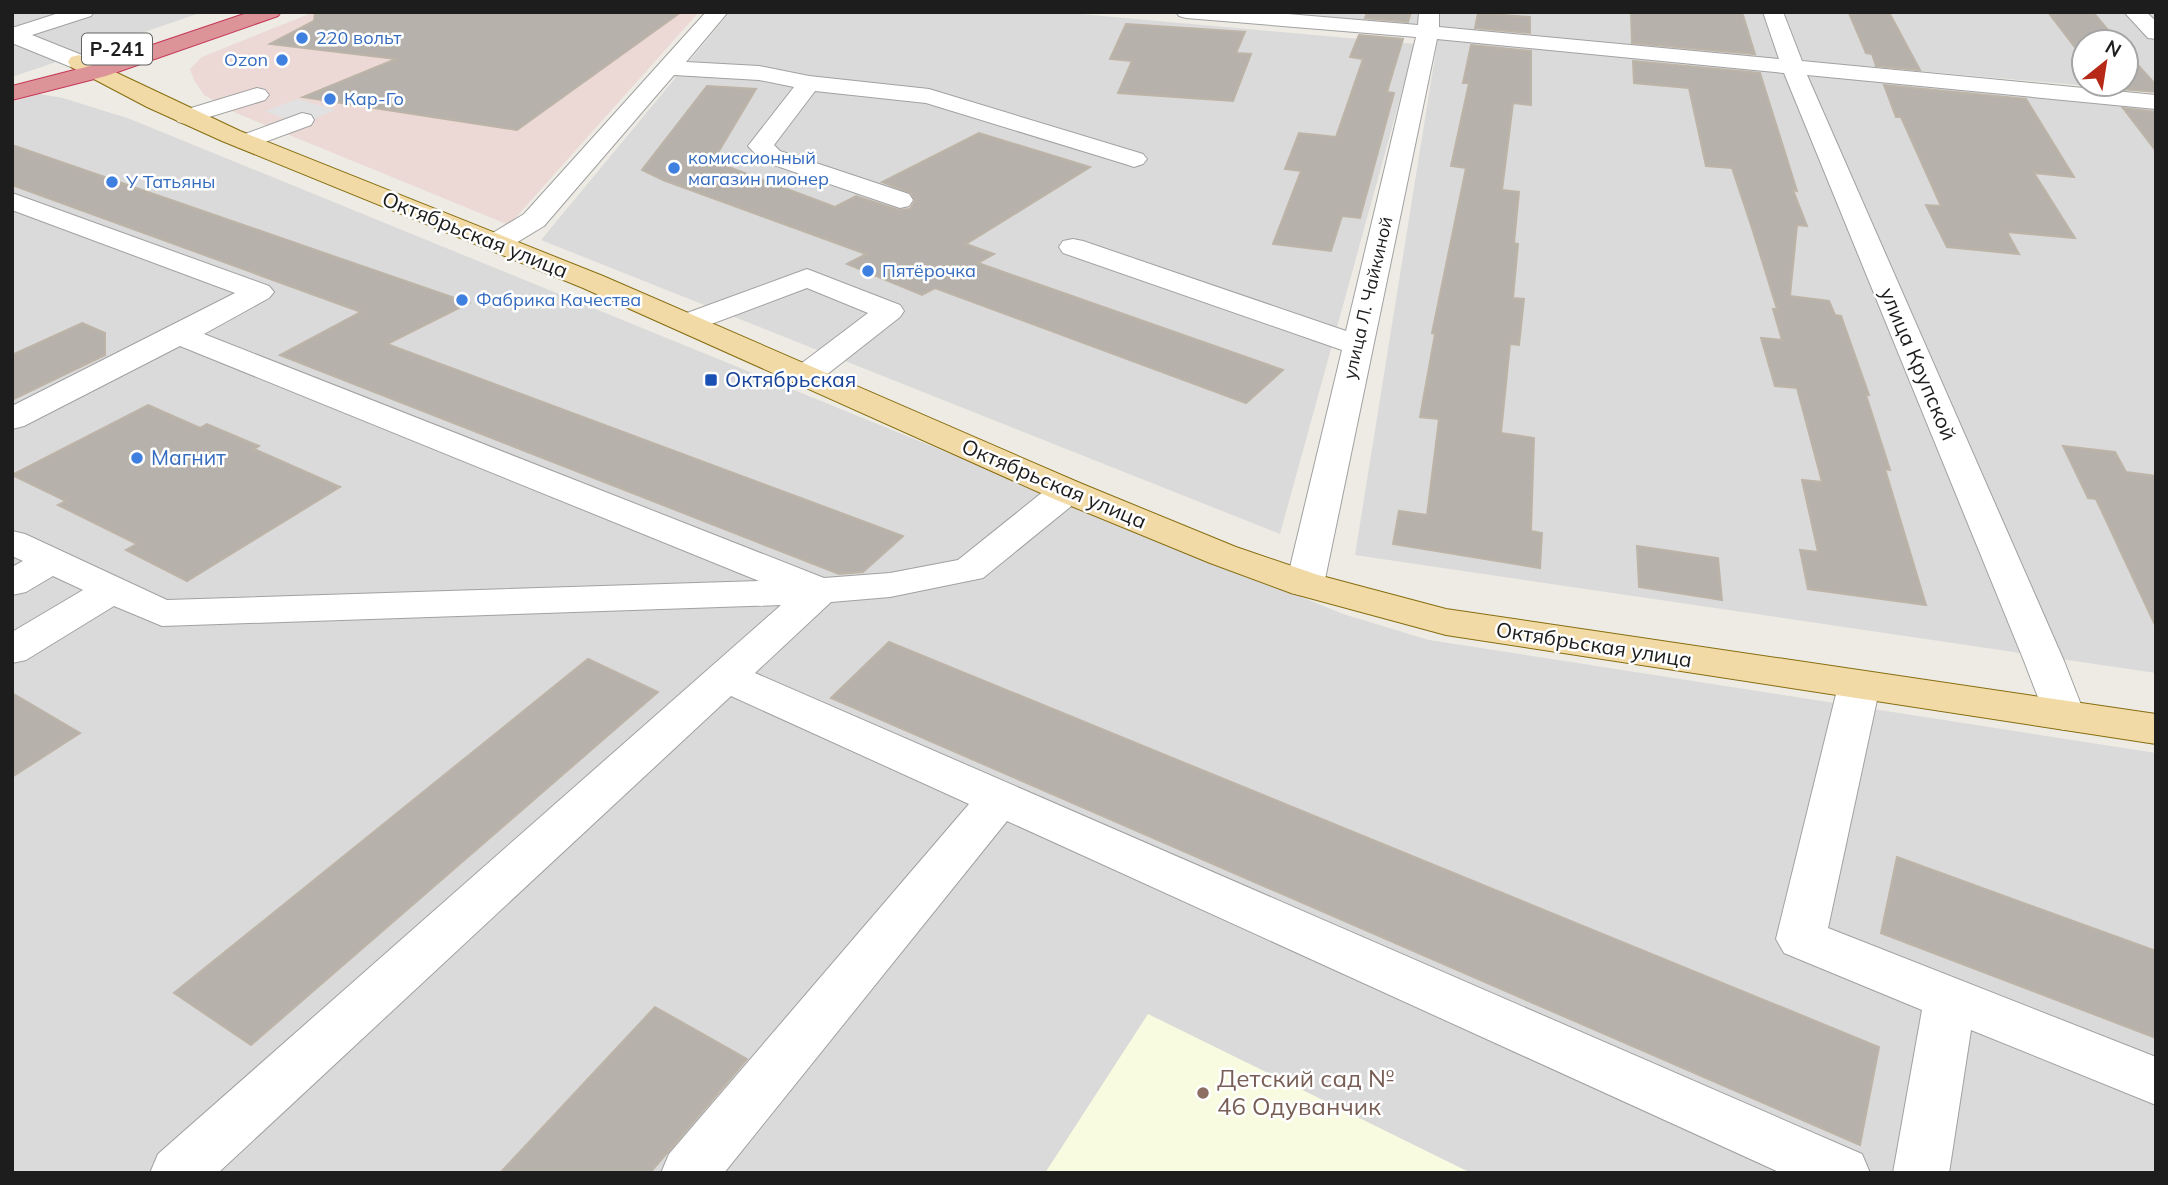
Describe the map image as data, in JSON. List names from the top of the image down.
{
  "streets": {
    "highway": ["Р-241"],
    "main road": ["Октябрьская улица"],
    "street": ["улица Л. Чайкиной", "улица Крупской"]
  },
  "crossings": [
    ["Р-241", "Октябрьская улица"],
    ["Октябрьская улица", "улица Л. Чайкиной"],
    ["Октябрьская улица", "улица Крупской"]
  ],
  "places": {
    "other": [
      "220 вольт",
      "Ozon",
      "Кар-Го",
      "комиссионный магазин пионер",
      "У Татьяны",
      "Пятёрочка",
      "Фабрика Качества",
      "Магнит",
      "Детский сад № 46 Одуванчик"
    ],
    "transit": ["Октябрьская"]
  },
  "north": "top right"
}
